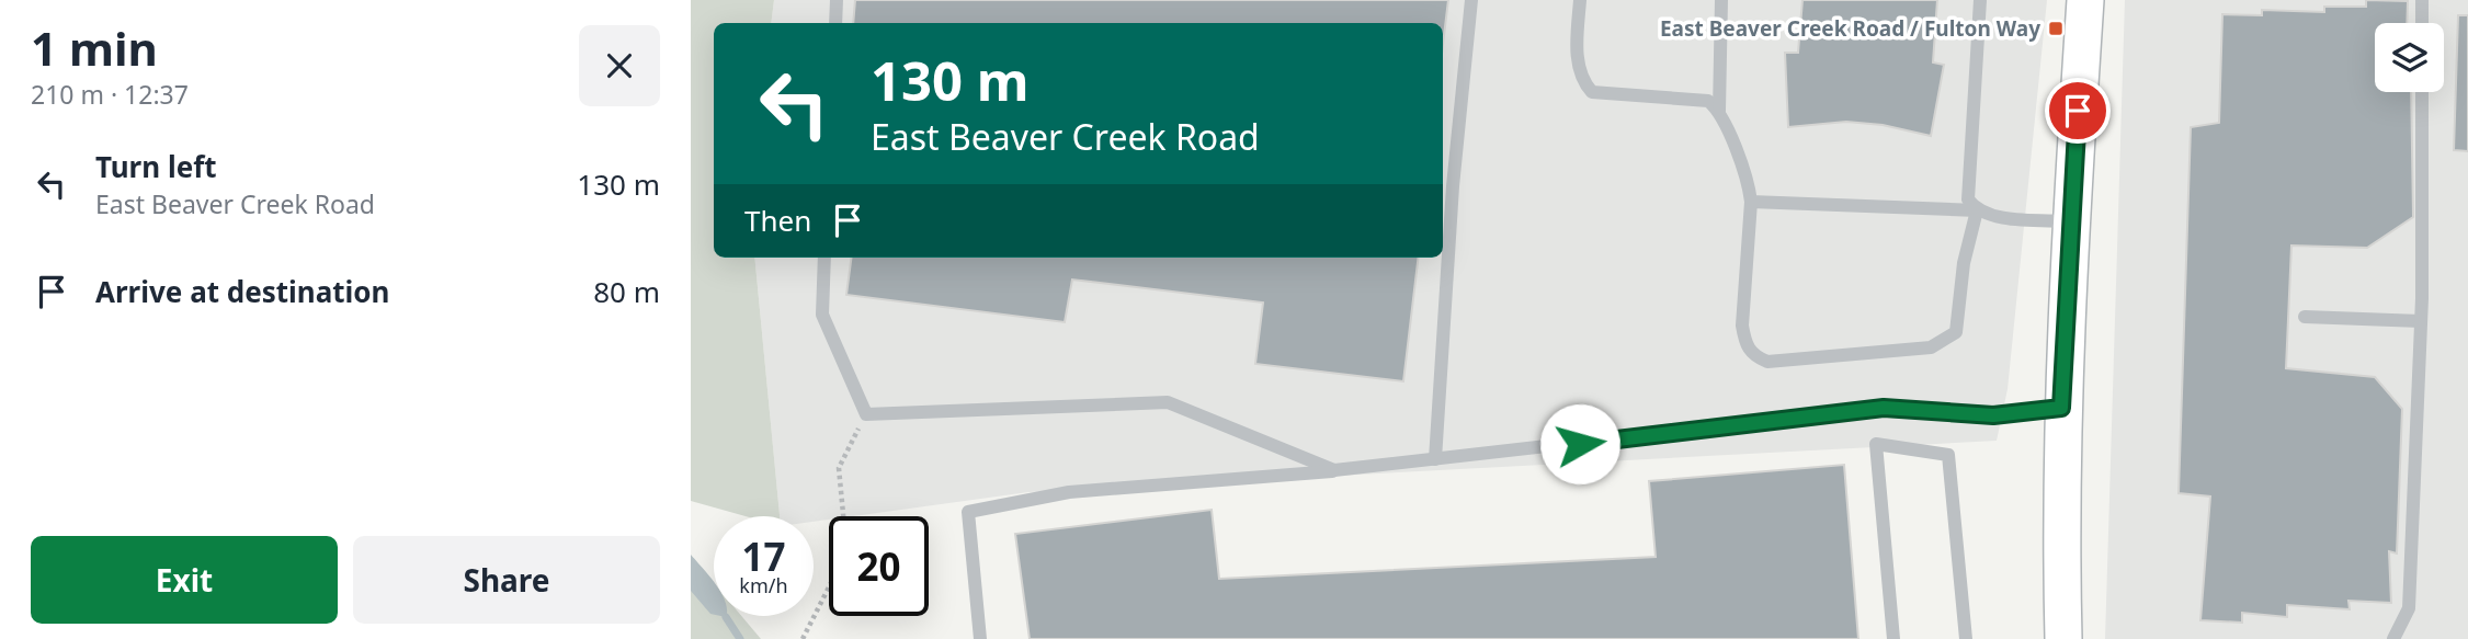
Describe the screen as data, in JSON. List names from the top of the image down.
{
  "places": {
    "transit": ["East Beaver Creek Road / Fulton Way"]
  },
  "page": {
    "heading": ["1 min", "210 m · 12:37"],
    "turn": ["130 m", "East Beaver Creek Road"],
    "list": [
      {
        "name": "Turn left",
        "note": "East Beaver Creek Road",
        "value": "130 m"
      },
      {
        "name": "Arrive at destination",
        "value": "80 m"
      }
    ],
    "then": "Then",
    "speed": "17 km/h",
    "limit": "20",
    "buttons": ["Exit", "Share"]
  }
}
